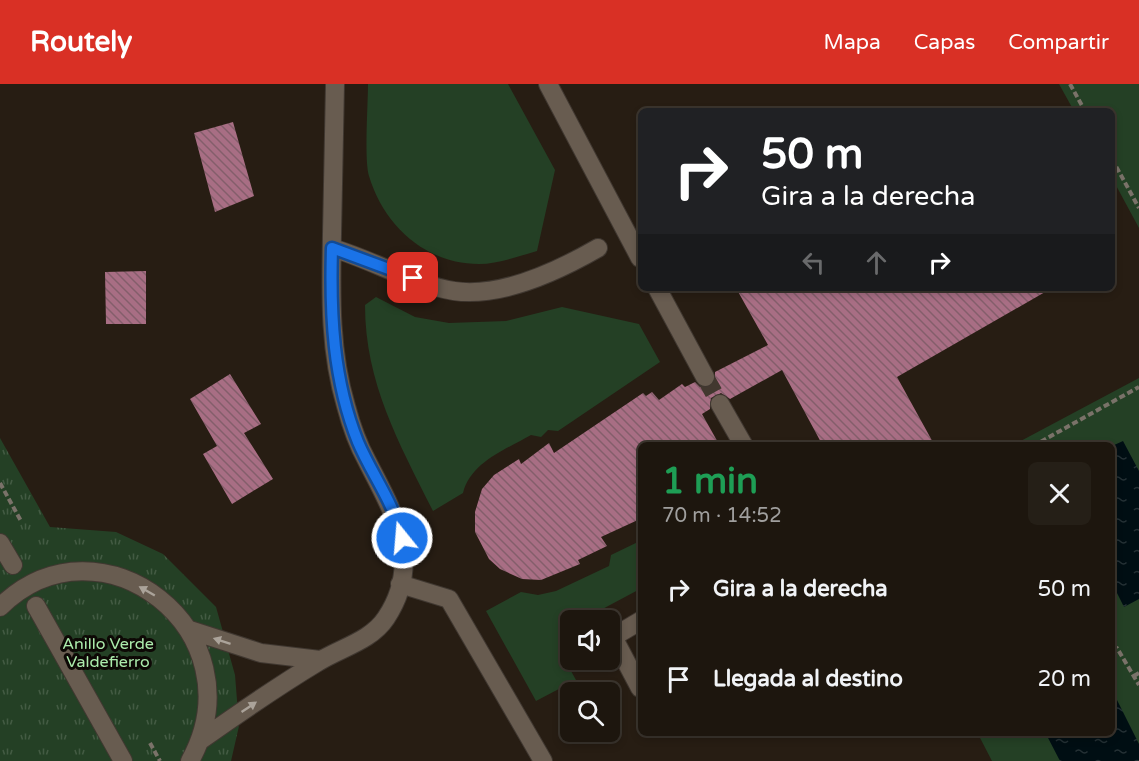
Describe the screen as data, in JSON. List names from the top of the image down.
{
  "parks": ["Anillo Verde Valdefierro"],
  "page": {
    "header": "Routely",
    "nav": ["Mapa", "Capas", "Compartir"],
    "turn": ["50 m", "Gira a la derecha"],
    "heading": ["1 min", "70 m · 14:52"],
    "list": [
      {
        "name": "Gira a la derecha",
        "value": "50 m"
      },
      {
        "name": "Llegada al destino",
        "value": "20 m"
      }
    ]
  }
}
